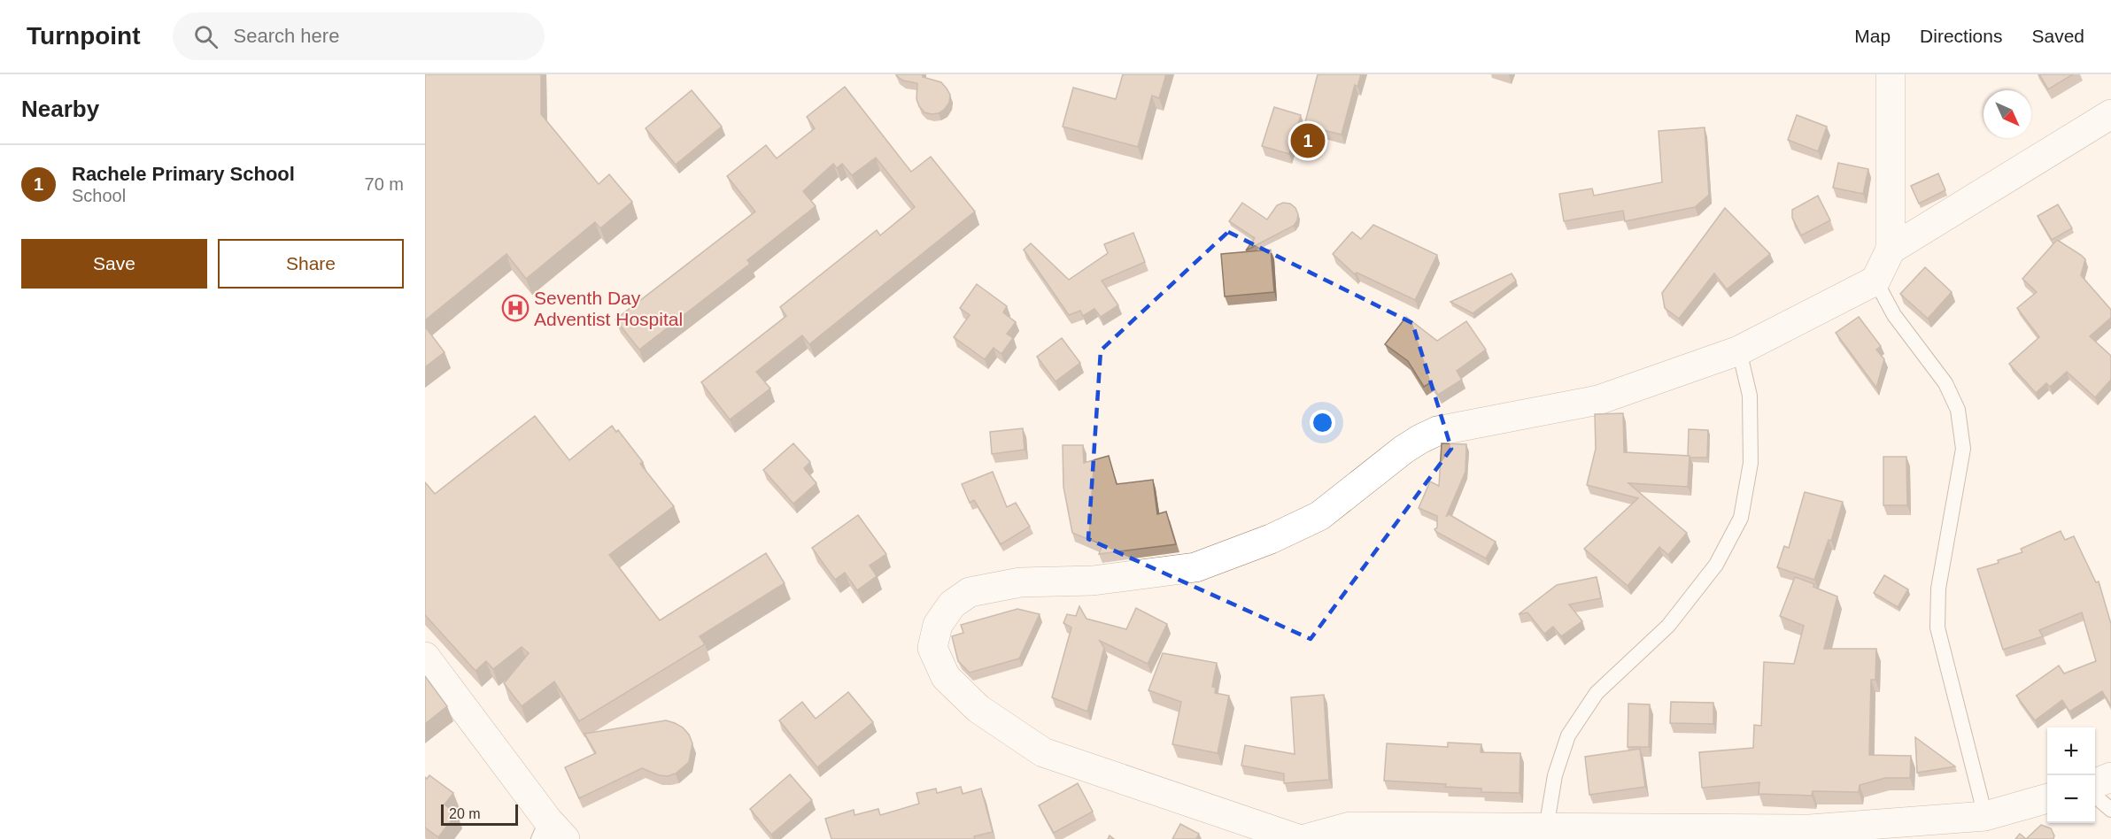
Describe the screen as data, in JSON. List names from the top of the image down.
{
  "places": {
    "hospital": ["Seventh Day Adventist Hospital"]
  },
  "scale_bar": "20 m",
  "north": "bottom right",
  "page": {
    "header": "Turnpoint",
    "search": "Search here",
    "nav": ["Map", "Directions", "Saved"],
    "heading": "Nearby",
    "pins": "1",
    "list": [
      {
        "mark": "1",
        "name": "Rachele Primary School",
        "note": "School",
        "value": "70 m"
      }
    ],
    "buttons": ["Save", "Share"],
    "map_buttons": ["+", "−"],
    "scale": "20 m"
  }
}
